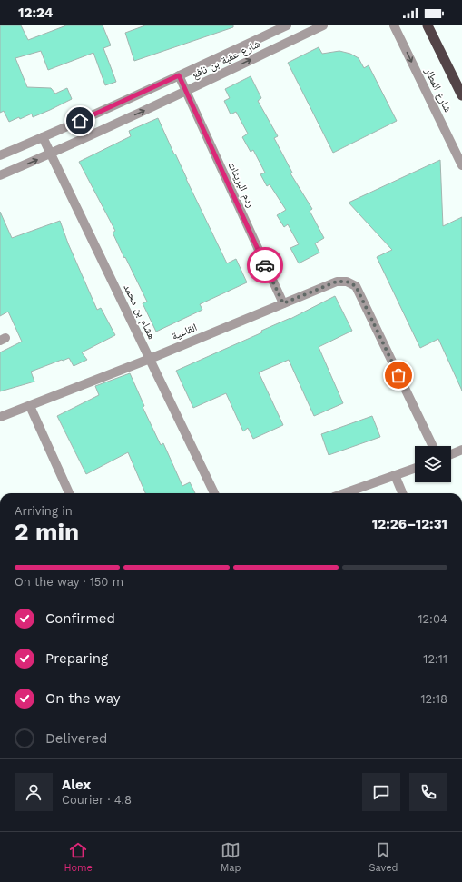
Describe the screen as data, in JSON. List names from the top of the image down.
{
  "streets": {
    "highway": ["شارع المطار"],
    "street": [
      "شارع عقبة بن نافع",
      "ردم البريثات",
      "هشام بن محمد",
      "القاعية"
    ]
  },
  "crossings": [
    ["شارع عقبة بن نافع", "ردم البريثات"],
    ["شارع عقبة بن نافع", "هشام بن محمد"],
    ["ردم البريثات", "القاعية"],
    ["هشام بن محمد", "القاعية"]
  ],
  "one_way": ["شارع المطار"],
  "page": {
    "status": "12:24",
    "heading": ["2 min", "Arriving in", "12:26–12:31"],
    "panel": ["Alex", "Courier · 4.8"],
    "bar": "On the way · 150 m",
    "list": [
      ["Confirmed", "12:04"],
      ["Preparing", "12:11"],
      ["On the way", "12:18"],
      "Delivered"
    ],
    "tabs": ["Home", "Map", "Saved"]
  }
}
